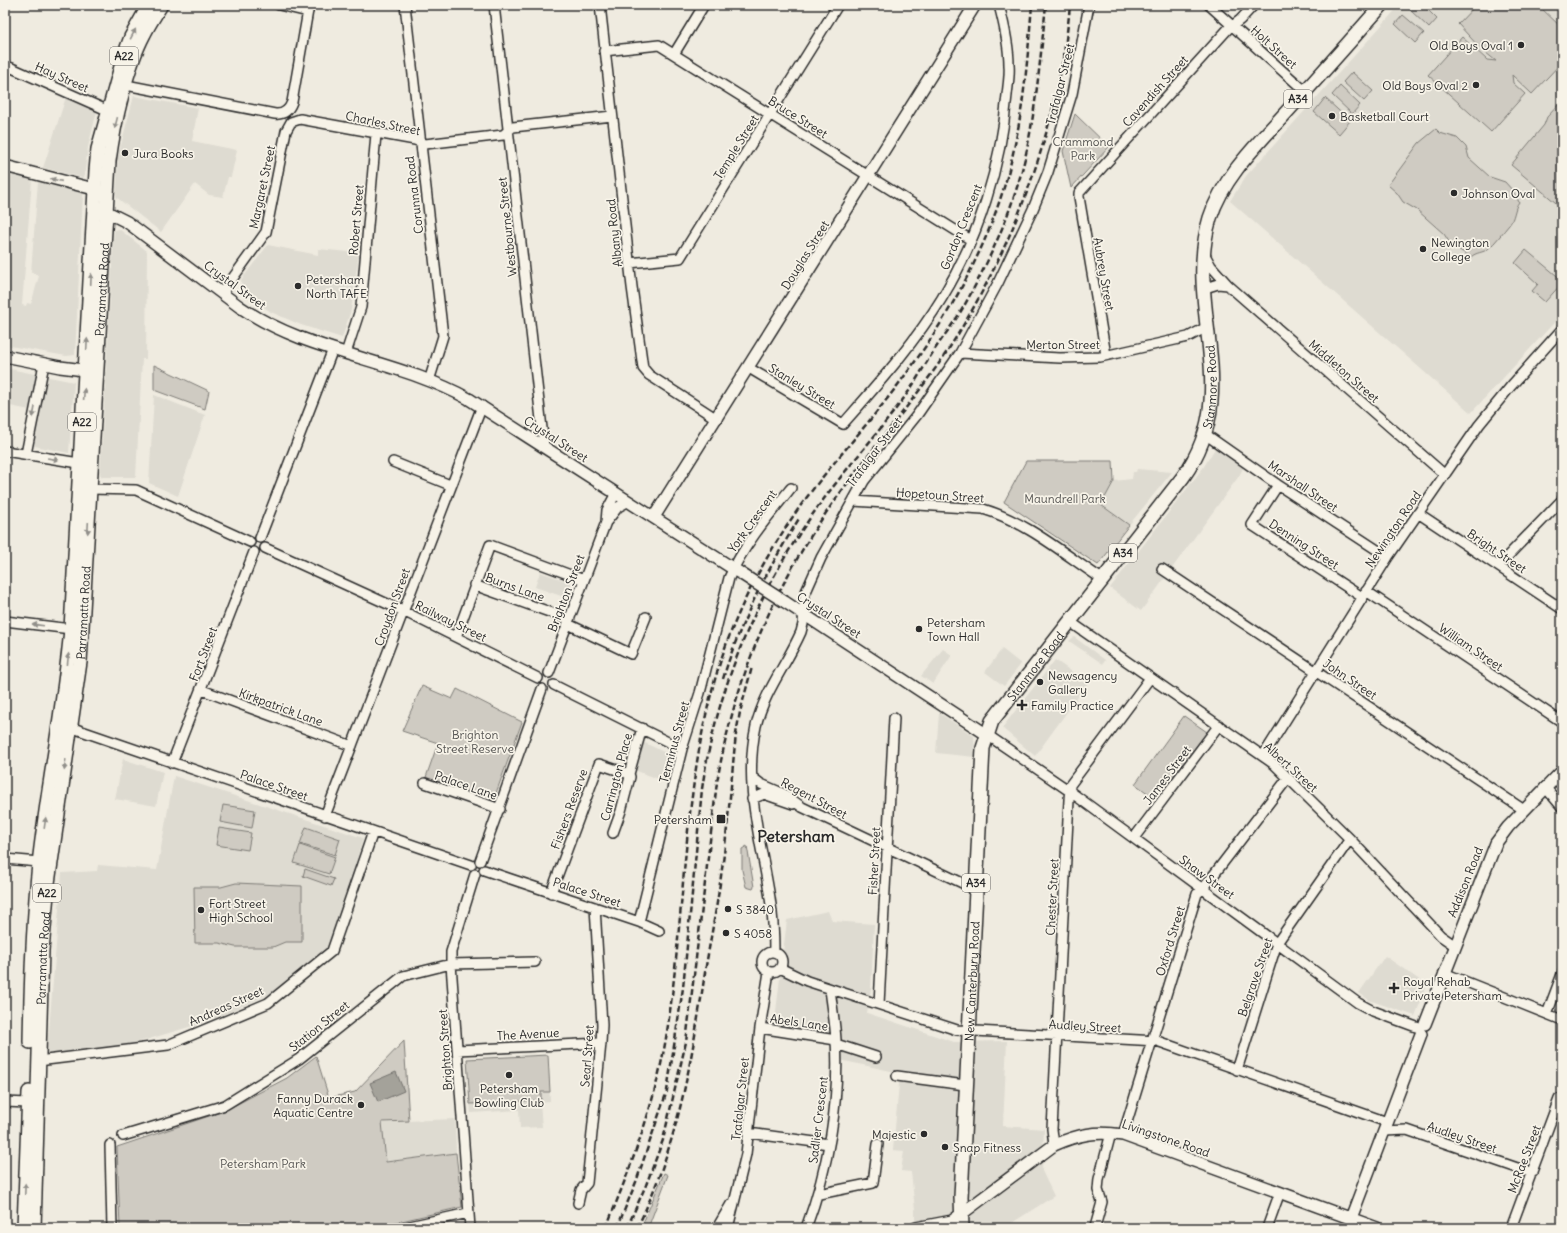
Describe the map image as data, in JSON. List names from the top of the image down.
{
  "streets": {
    "highway": [
      "A22",
      "A34",
      "Parramatta Road",
      "Stanmore Road",
      "New Canterbury Road"
    ],
    "main road": [
      "Douglas Street",
      "Crystal Street",
      "Addison Road",
      "Livingstone Road"
    ],
    "street": [
      "Holt Street",
      "Hay Street",
      "Trafalgar Street",
      "Cavendish Street",
      "Bruce Street",
      "Charles Street",
      "Temple Street",
      "Margaret Street",
      "Corunna Road",
      "Robert Street",
      "Westbourne Street",
      "Gordon Crescent",
      "Albany Road",
      "Aubrey Street",
      "Merton Street",
      "Middleton Street",
      "Stanley Street",
      "Marshall Street",
      "Hopetoun Street",
      "York Crescent",
      "Newington Road",
      "Denning Street",
      "Bright Street",
      "Burns Lane",
      "Brighton Street",
      "Croydon Street",
      "Railway Street",
      "William Street",
      "Fort Street",
      "John Street",
      "Kirkpatrick Lane",
      "Terminus Street",
      "Albert Street",
      "James Street",
      "Carrington Place",
      "Palace Street",
      "Palace Lane",
      "Regent Street",
      "Fishers Reserve",
      "Fisher Street",
      "Shaw Street",
      "Chester Street",
      "Oxford Street",
      "Belgrave Street",
      "Andreas Street",
      "Abels Lane",
      "Station Street",
      "Audley Street",
      "The Avenue",
      "Searl Street",
      "Sadlier Crescent",
      "McRae Street"
    ]
  },
  "crossings": [
    ["Holt Street", "Cavendish Street"],
    ["Holt Street", "Stanmore Road"],
    ["Hay Street", "Parramatta Road"],
    ["Trafalgar Street", "Crystal Street"],
    ["Trafalgar Street", "Merton Street"],
    ["Trafalgar Street", "Hopetoun Street"],
    ["Trafalgar Street", "Regent Street"],
    ["Trafalgar Street", "Abels Lane"],
    ["Trafalgar Street", "Audley Street"],
    ["Cavendish Street", "Aubrey Street"],
    ["Bruce Street", "Temple Street"],
    ["Bruce Street", "Gordon Crescent"],
    ["Bruce Street", "Albany Road"],
    ["Bruce Street", "Douglas Street"],
    ["Charles Street", "Margaret Street"],
    ["Charles Street", "Corunna Road"],
    ["Charles Street", "Robert Street"],
    ["Charles Street", "Westbourne Street"],
    ["Charles Street", "Albany Road"],
    ["Temple Street", "Albany Road"],
    ["Margaret Street", "Crystal Street"],
    ["Corunna Road", "Crystal Street"],
    ["Robert Street", "Crystal Street"],
    ["Westbourne Street", "Crystal Street"],
    ["Gordon Crescent", "Stanley Street"],
    ["Albany Road", "Douglas Street"],
    ["Douglas Street", "Crystal Street"],
    ["Douglas Street", "Stanley Street"],
    ["Aubrey Street", "Merton Street"],
    ["Crystal Street", "Parramatta Road"],
    ["Crystal Street", "Stanmore Road"],
    ["Crystal Street", "York Crescent"],
    ["Crystal Street", "Brighton Street"],
    ["Crystal Street", "Croydon Street"],
    ["Crystal Street", "Terminus Street"],
    ["Crystal Street", "Shaw Street"],
    ["Crystal Street", "New Canterbury Road"],
    ["Parramatta Road", "Palace Street"],
    ["Parramatta Road", "Andreas Street"],
    ["Merton Street", "Stanmore Road"],
    ["Middleton Street", "Stanmore Road"],
    ["Middleton Street", "Newington Road"],
    ["Stanmore Road", "Marshall Street"],
    ["Stanmore Road", "Hopetoun Street"],
    ["Stanmore Road", "Albert Street"],
    ["Stanmore Road", "Shaw Street"],
    ["Stanmore Road", "New Canterbury Road"],
    ["Marshall Street", "Newington Road"],
    ["Marshall Street", "Denning Street"],
    ["York Crescent", "Terminus Street"],
    ["Newington Road", "Denning Street"],
    ["Newington Road", "Bright Street"],
    ["Newington Road", "William Street"],
    ["Newington Road", "John Street"],
    ["Newington Road", "Albert Street"],
    ["Denning Street", "William Street"],
    ["Burns Lane", "Brighton Street"],
    ["Brighton Street", "Railway Street"],
    ["Brighton Street", "Palace Street"],
    ["Brighton Street", "Station Street"],
    ["Brighton Street", "The Avenue"],
    ["Croydon Street", "Railway Street"],
    ["Croydon Street", "Kirkpatrick Lane"],
    ["Croydon Street", "Palace Street"],
    ["Railway Street", "Fort Street"],
    ["Fort Street", "Kirkpatrick Lane"],
    ["Fort Street", "Palace Street"],
    ["John Street", "Addison Road"],
    ["Terminus Street", "Palace Street"],
    ["Albert Street", "James Street"],
    ["Albert Street", "Addison Road"],
    ["Albert Street", "Oxford Street"],
    ["Albert Street", "Belgrave Street"],
    ["James Street", "Shaw Street"],
    ["Carrington Place", "Fishers Reserve"],
    ["Palace Street", "Fishers Reserve"],
    ["Palace Street", "Andreas Street"],
    ["Palace Street", "Searl Street"],
    ["Regent Street", "Fisher Street"],
    ["Regent Street", "New Canterbury Road"],
    ["Fisher Street", "Audley Street"],
    ["Shaw Street", "Addison Road"],
    ["Shaw Street", "Chester Street"],
    ["Shaw Street", "Oxford Street"],
    ["Shaw Street", "Belgrave Street"],
    ["Shaw Street", "New Canterbury Road"],
    ["Addison Road", "Audley Street"],
    ["Addison Road", "Livingstone Road"],
    ["Chester Street", "Audley Street"],
    ["Chester Street", "Livingstone Road"],
    ["Oxford Street", "Audley Street"],
    ["Oxford Street", "Livingstone Road"],
    ["Belgrave Street", "Audley Street"],
    ["New Canterbury Road", "Audley Street"],
    ["New Canterbury Road", "Livingstone Road"],
    ["Abels Lane", "Sadlier Crescent"],
    ["Audley Street", "Sadlier Crescent"],
    ["Audley Street", "McRae Street"],
    ["The Avenue", "Searl Street"]
  ],
  "districts": ["Petersham"],
  "parks": [
    "Crammond Park",
    "Maundrell Park",
    "Brighton Street Reserve",
    "Petersham Park"
  ],
  "places": {
    "other": [
      "Old Boys Oval 1",
      "Old Boys Oval 2",
      "Basketball Court",
      "Jura Books",
      "Johnson Oval",
      "Newington College",
      "Petersham North TAFE",
      "Petersham Town Hall",
      "Newsagency Gallery",
      "S 3840",
      "Fort Street High School",
      "S 4058",
      "Petersham Bowling Club",
      "Fanny Durack Aquatic Centre",
      "Majestic",
      "Snap Fitness"
    ],
    "health": ["Family Practice", "Royal Rehab Private Petersham"],
    "transit": ["Petersham"]
  }
}
